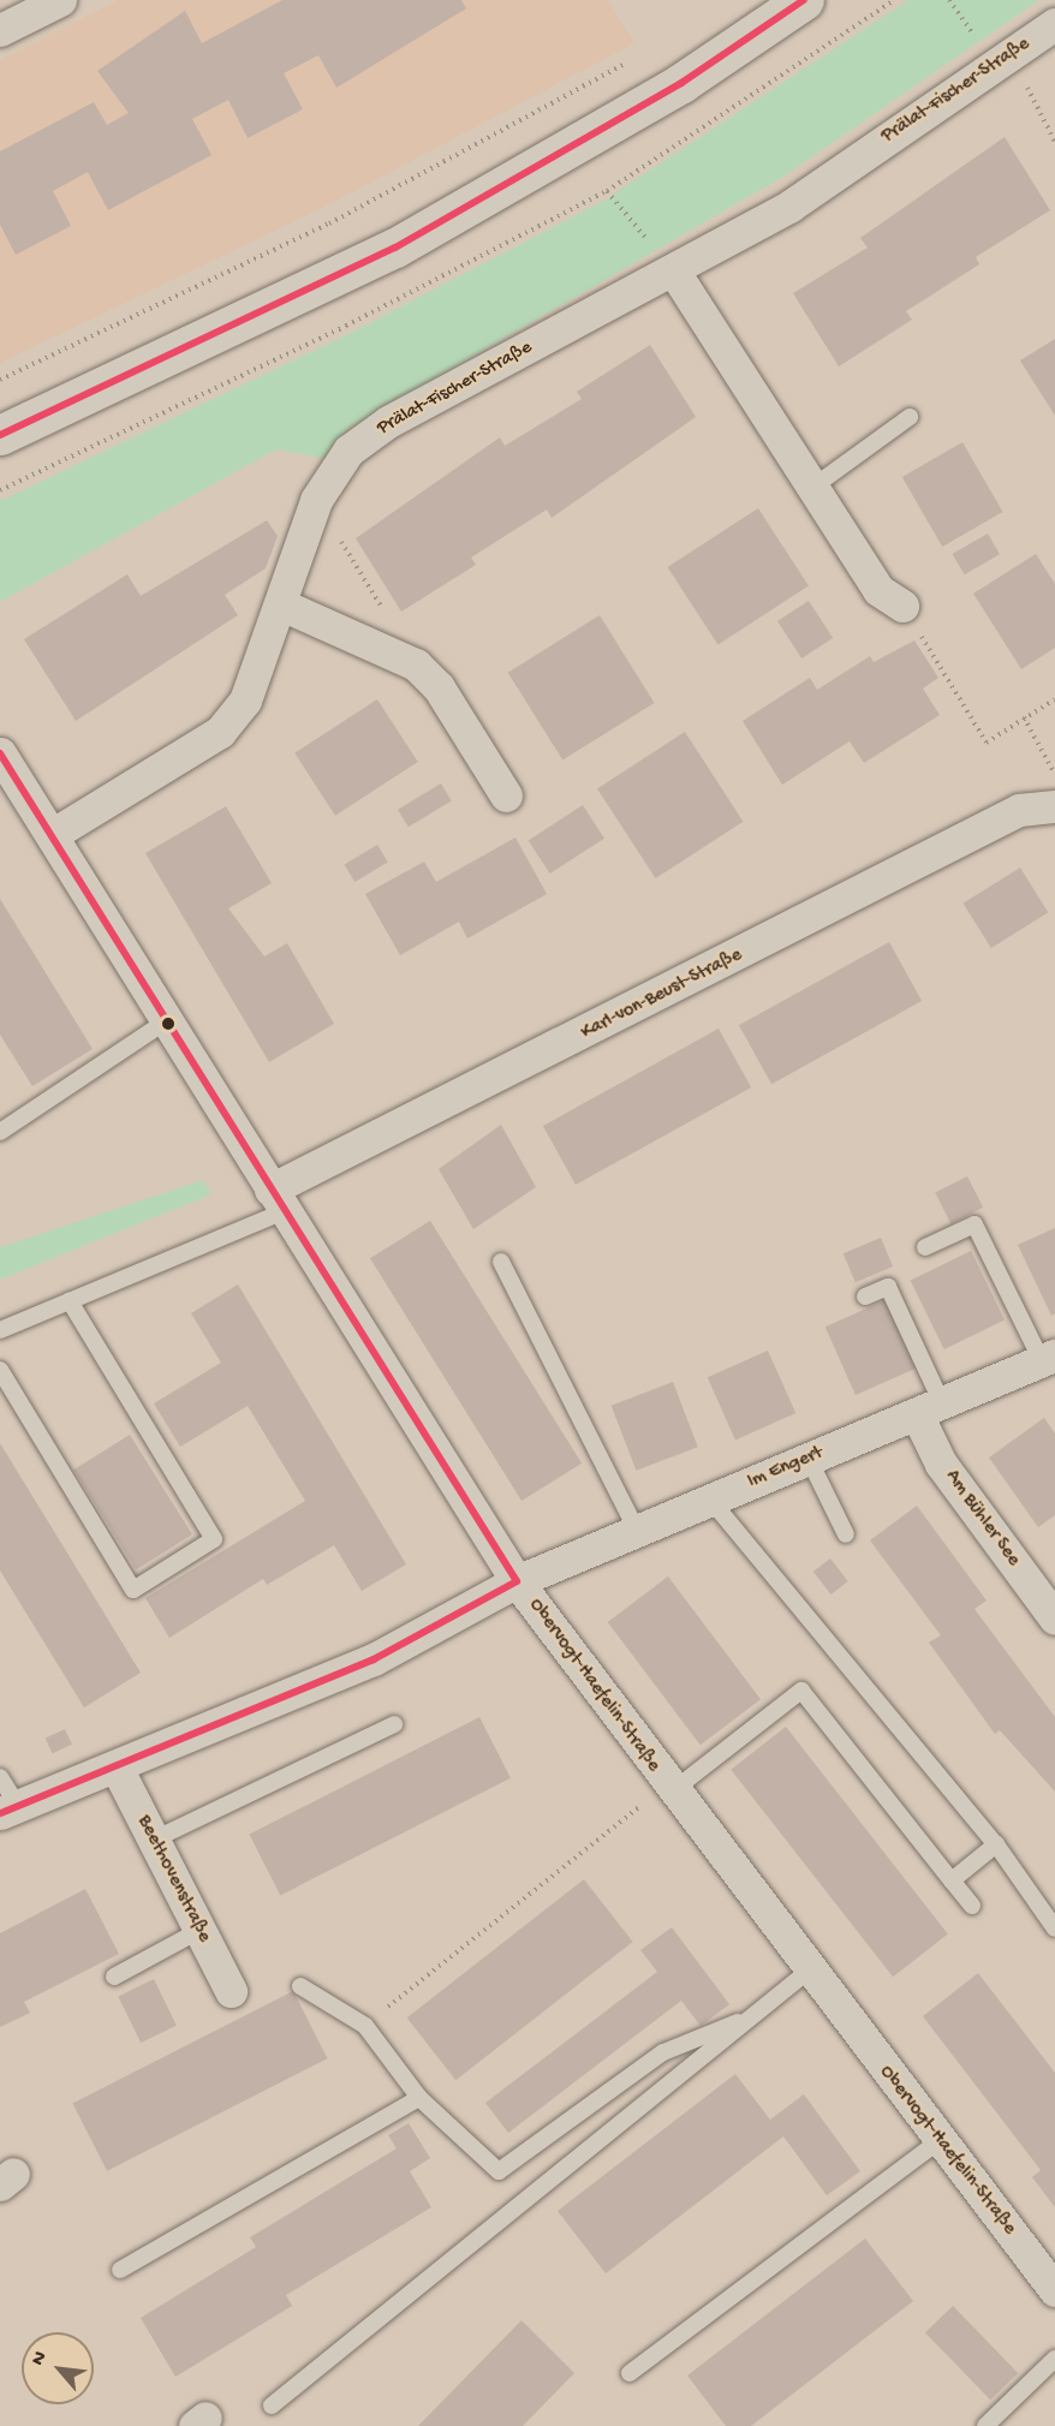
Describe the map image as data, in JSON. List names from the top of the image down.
{
  "streets": {
    "street": [
      "Prälat-Fischer-Straße",
      "Karl-von-Beust-Straße",
      "Im Engert",
      "Am Bühler See",
      "Obervogt-Haefelin-Straße",
      "Beethovenstraße"
    ]
  },
  "crossings": [
    ["Prälat-Fischer-Straße", "Obervogt-Haefelin-Straße"],
    ["Karl-von-Beust-Straße", "Obervogt-Haefelin-Straße"],
    ["Im Engert", "Am Bühler See"],
    ["Im Engert", "Obervogt-Haefelin-Straße"]
  ],
  "north": "top left"
}
